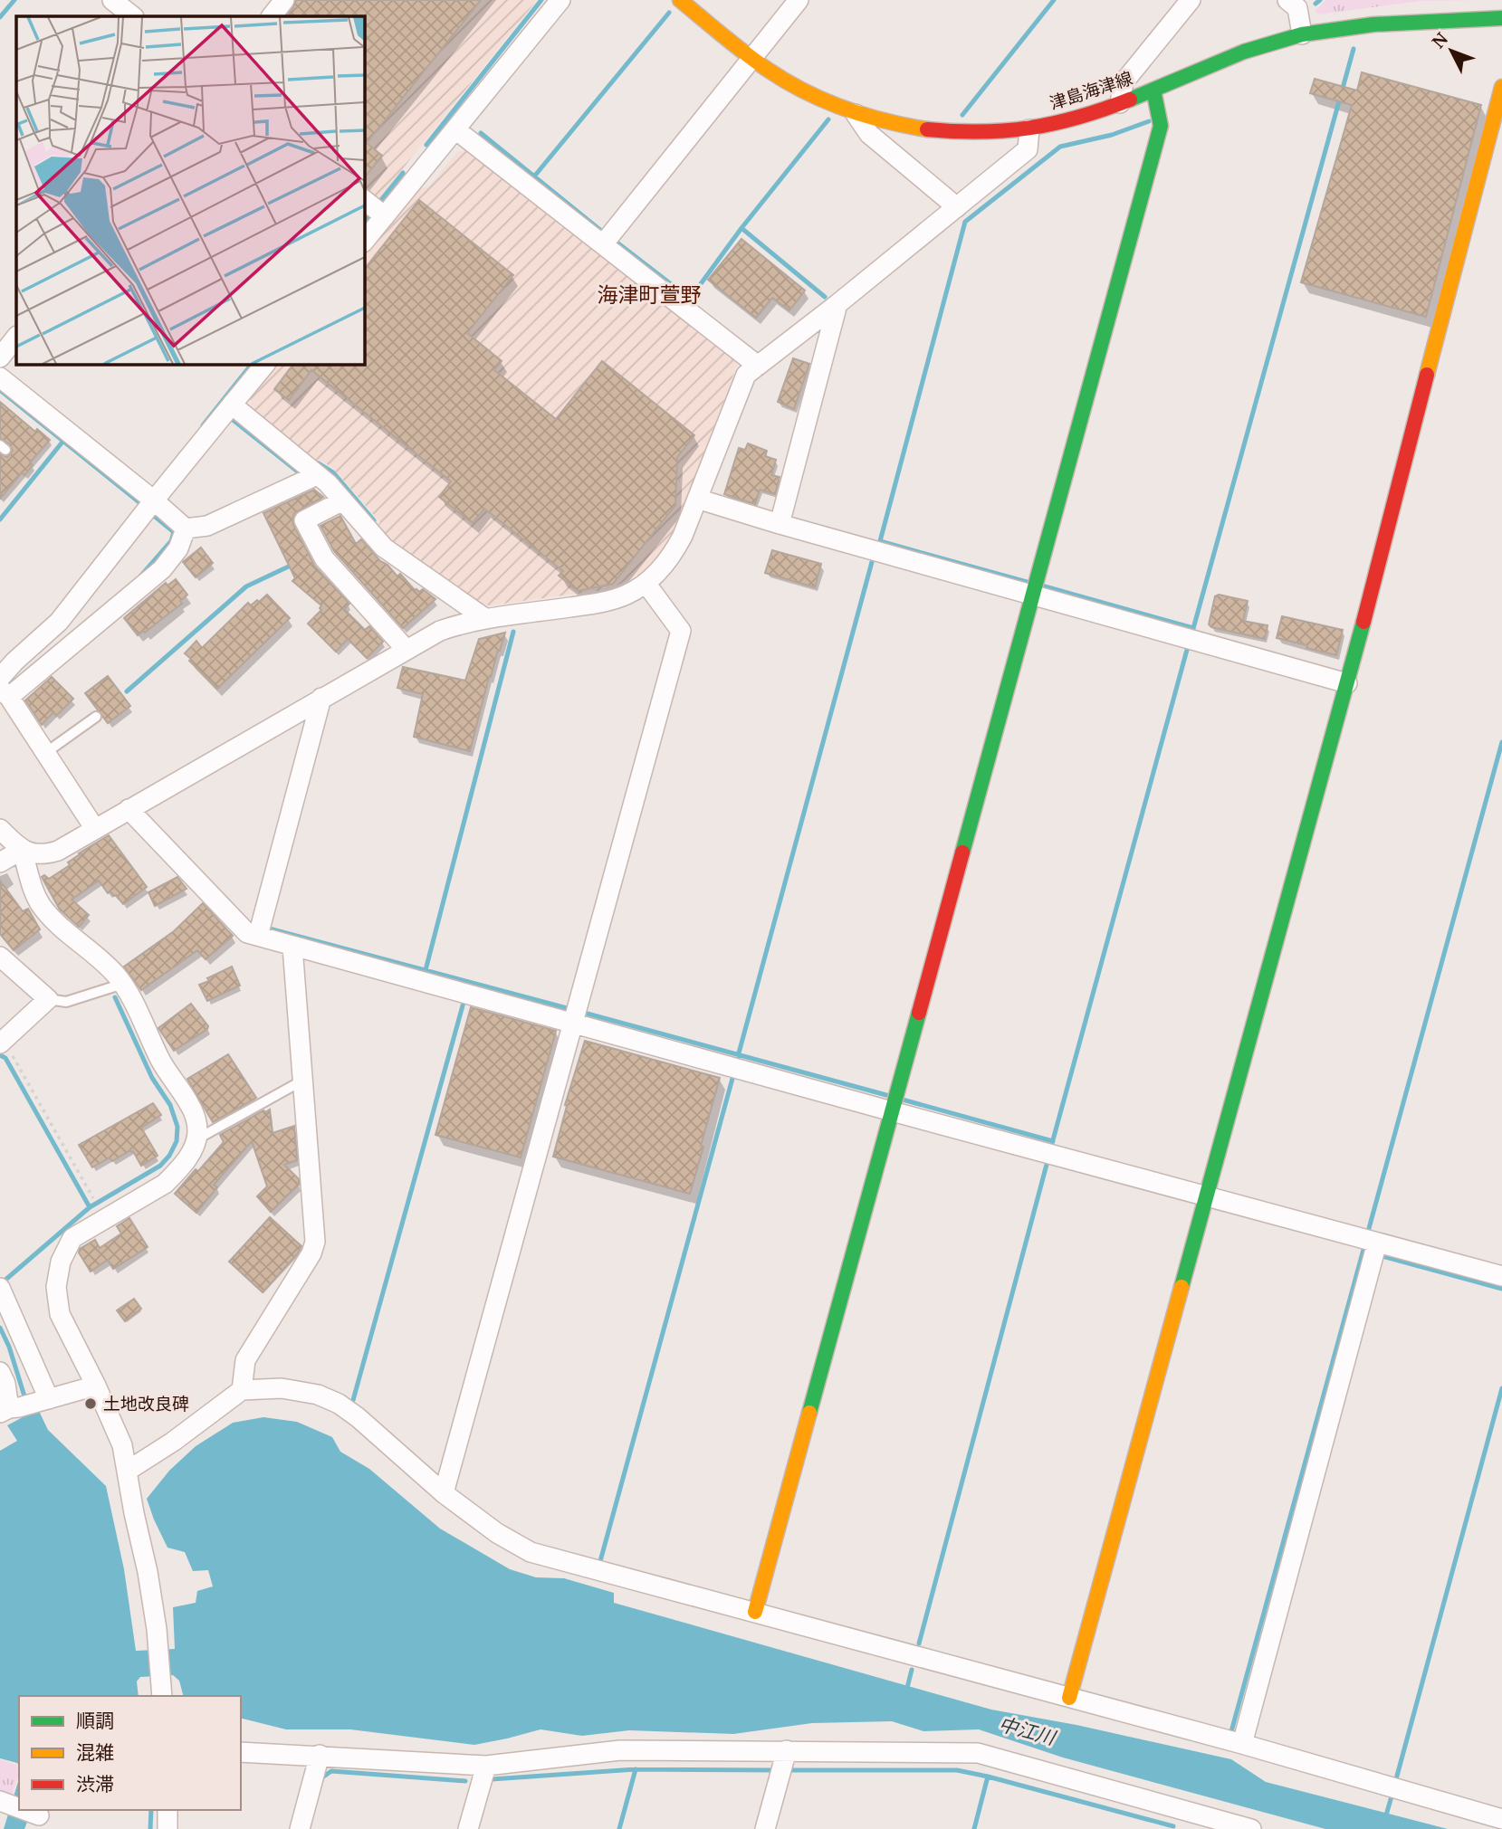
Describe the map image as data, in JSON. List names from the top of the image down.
{
  "streets": {
    "street": ["津島海津線"]
  },
  "districts": ["海津町萱野"],
  "water": ["中江川"],
  "places": ["土地改良碑"],
  "legend": ["順調", "混雑", "渋滞"],
  "north": "top left"
}
